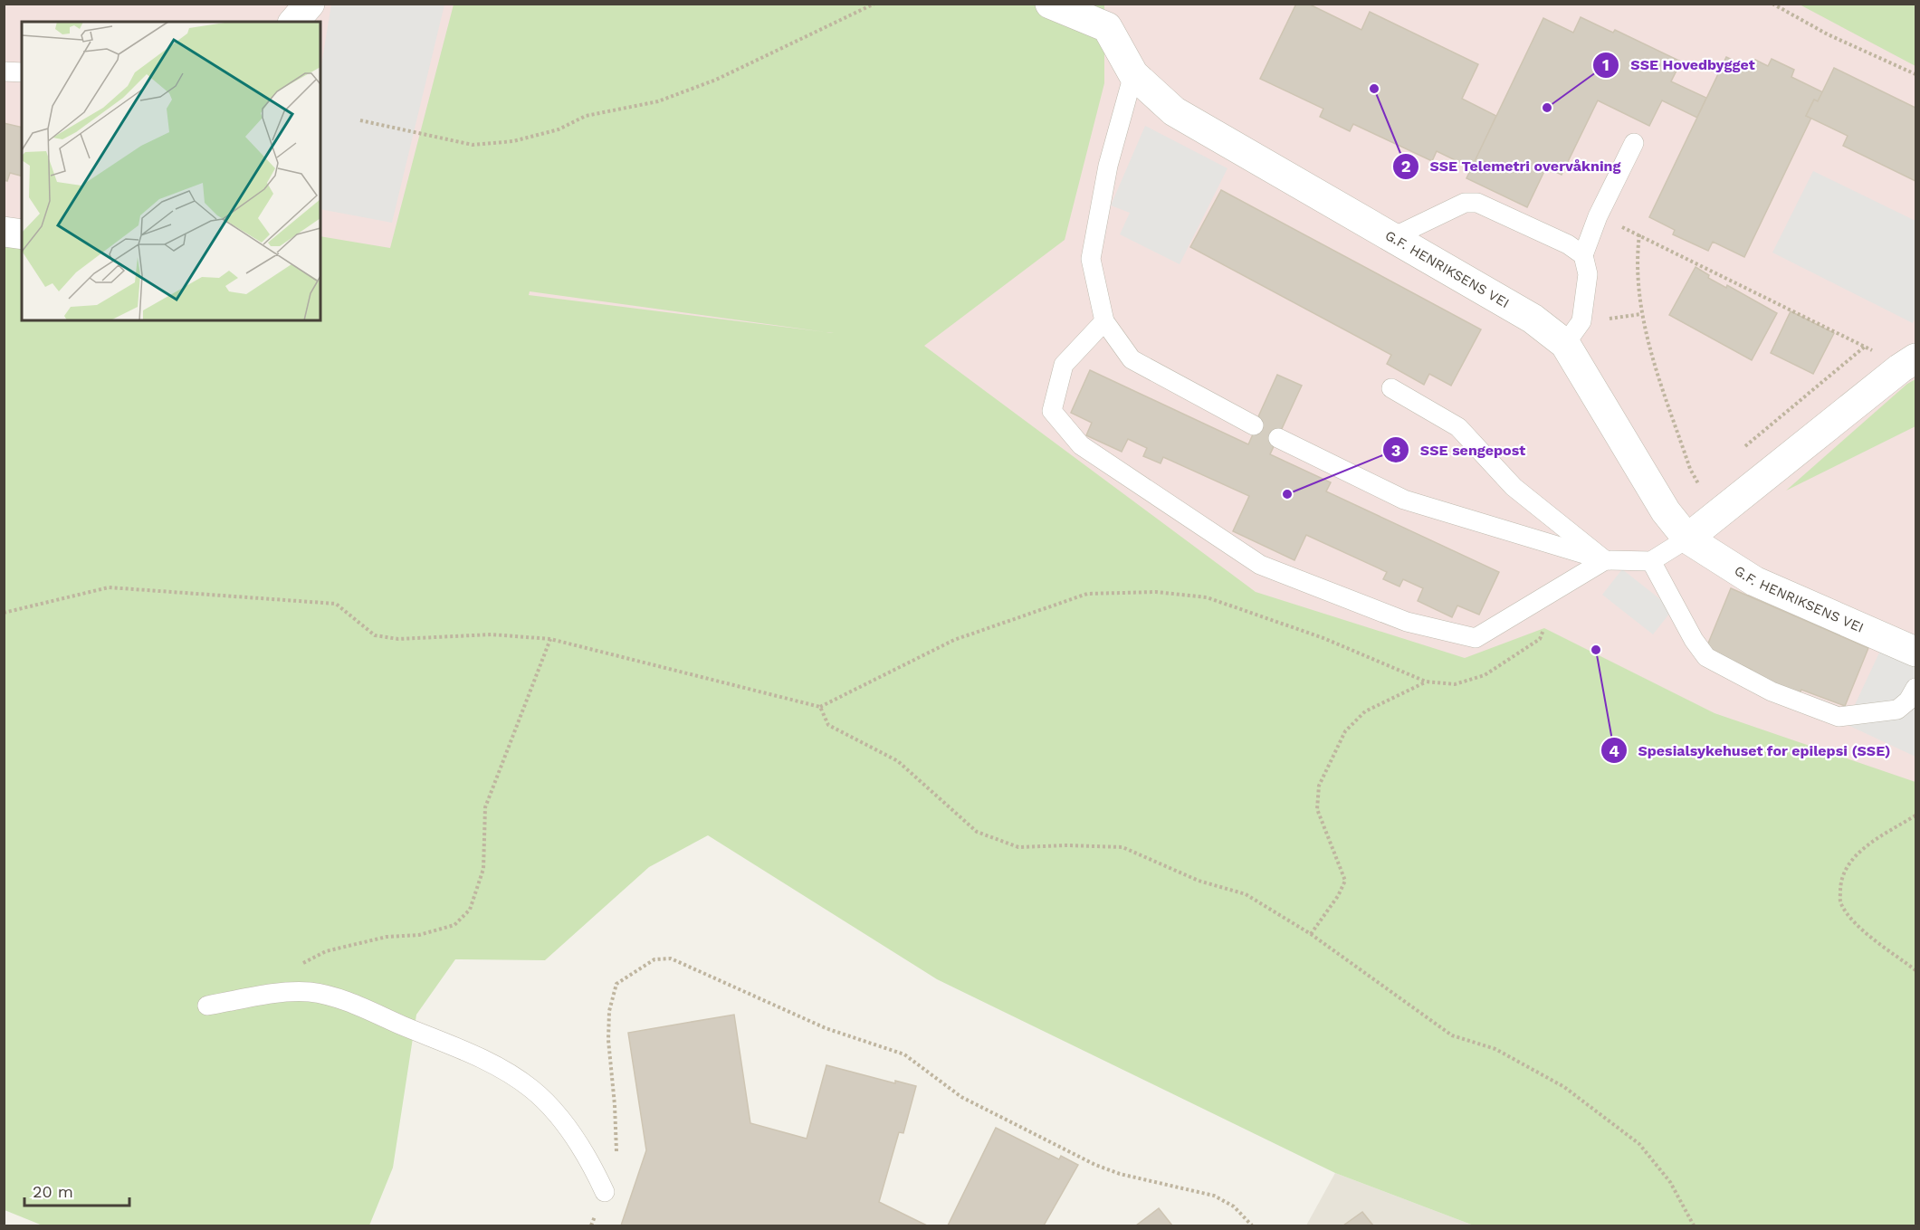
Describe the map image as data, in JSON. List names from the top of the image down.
{
  "streets": {
    "street": ["G.F. HENRIKSENS VEI"]
  },
  "places": [
    "SSE Telemetri overvåkning",
    "SSE Hovedbygget",
    "SSE sengepost",
    "Spesialsykehuset for epilepsi (SSE)"
  ],
  "scale_bar": "20 m"
}
